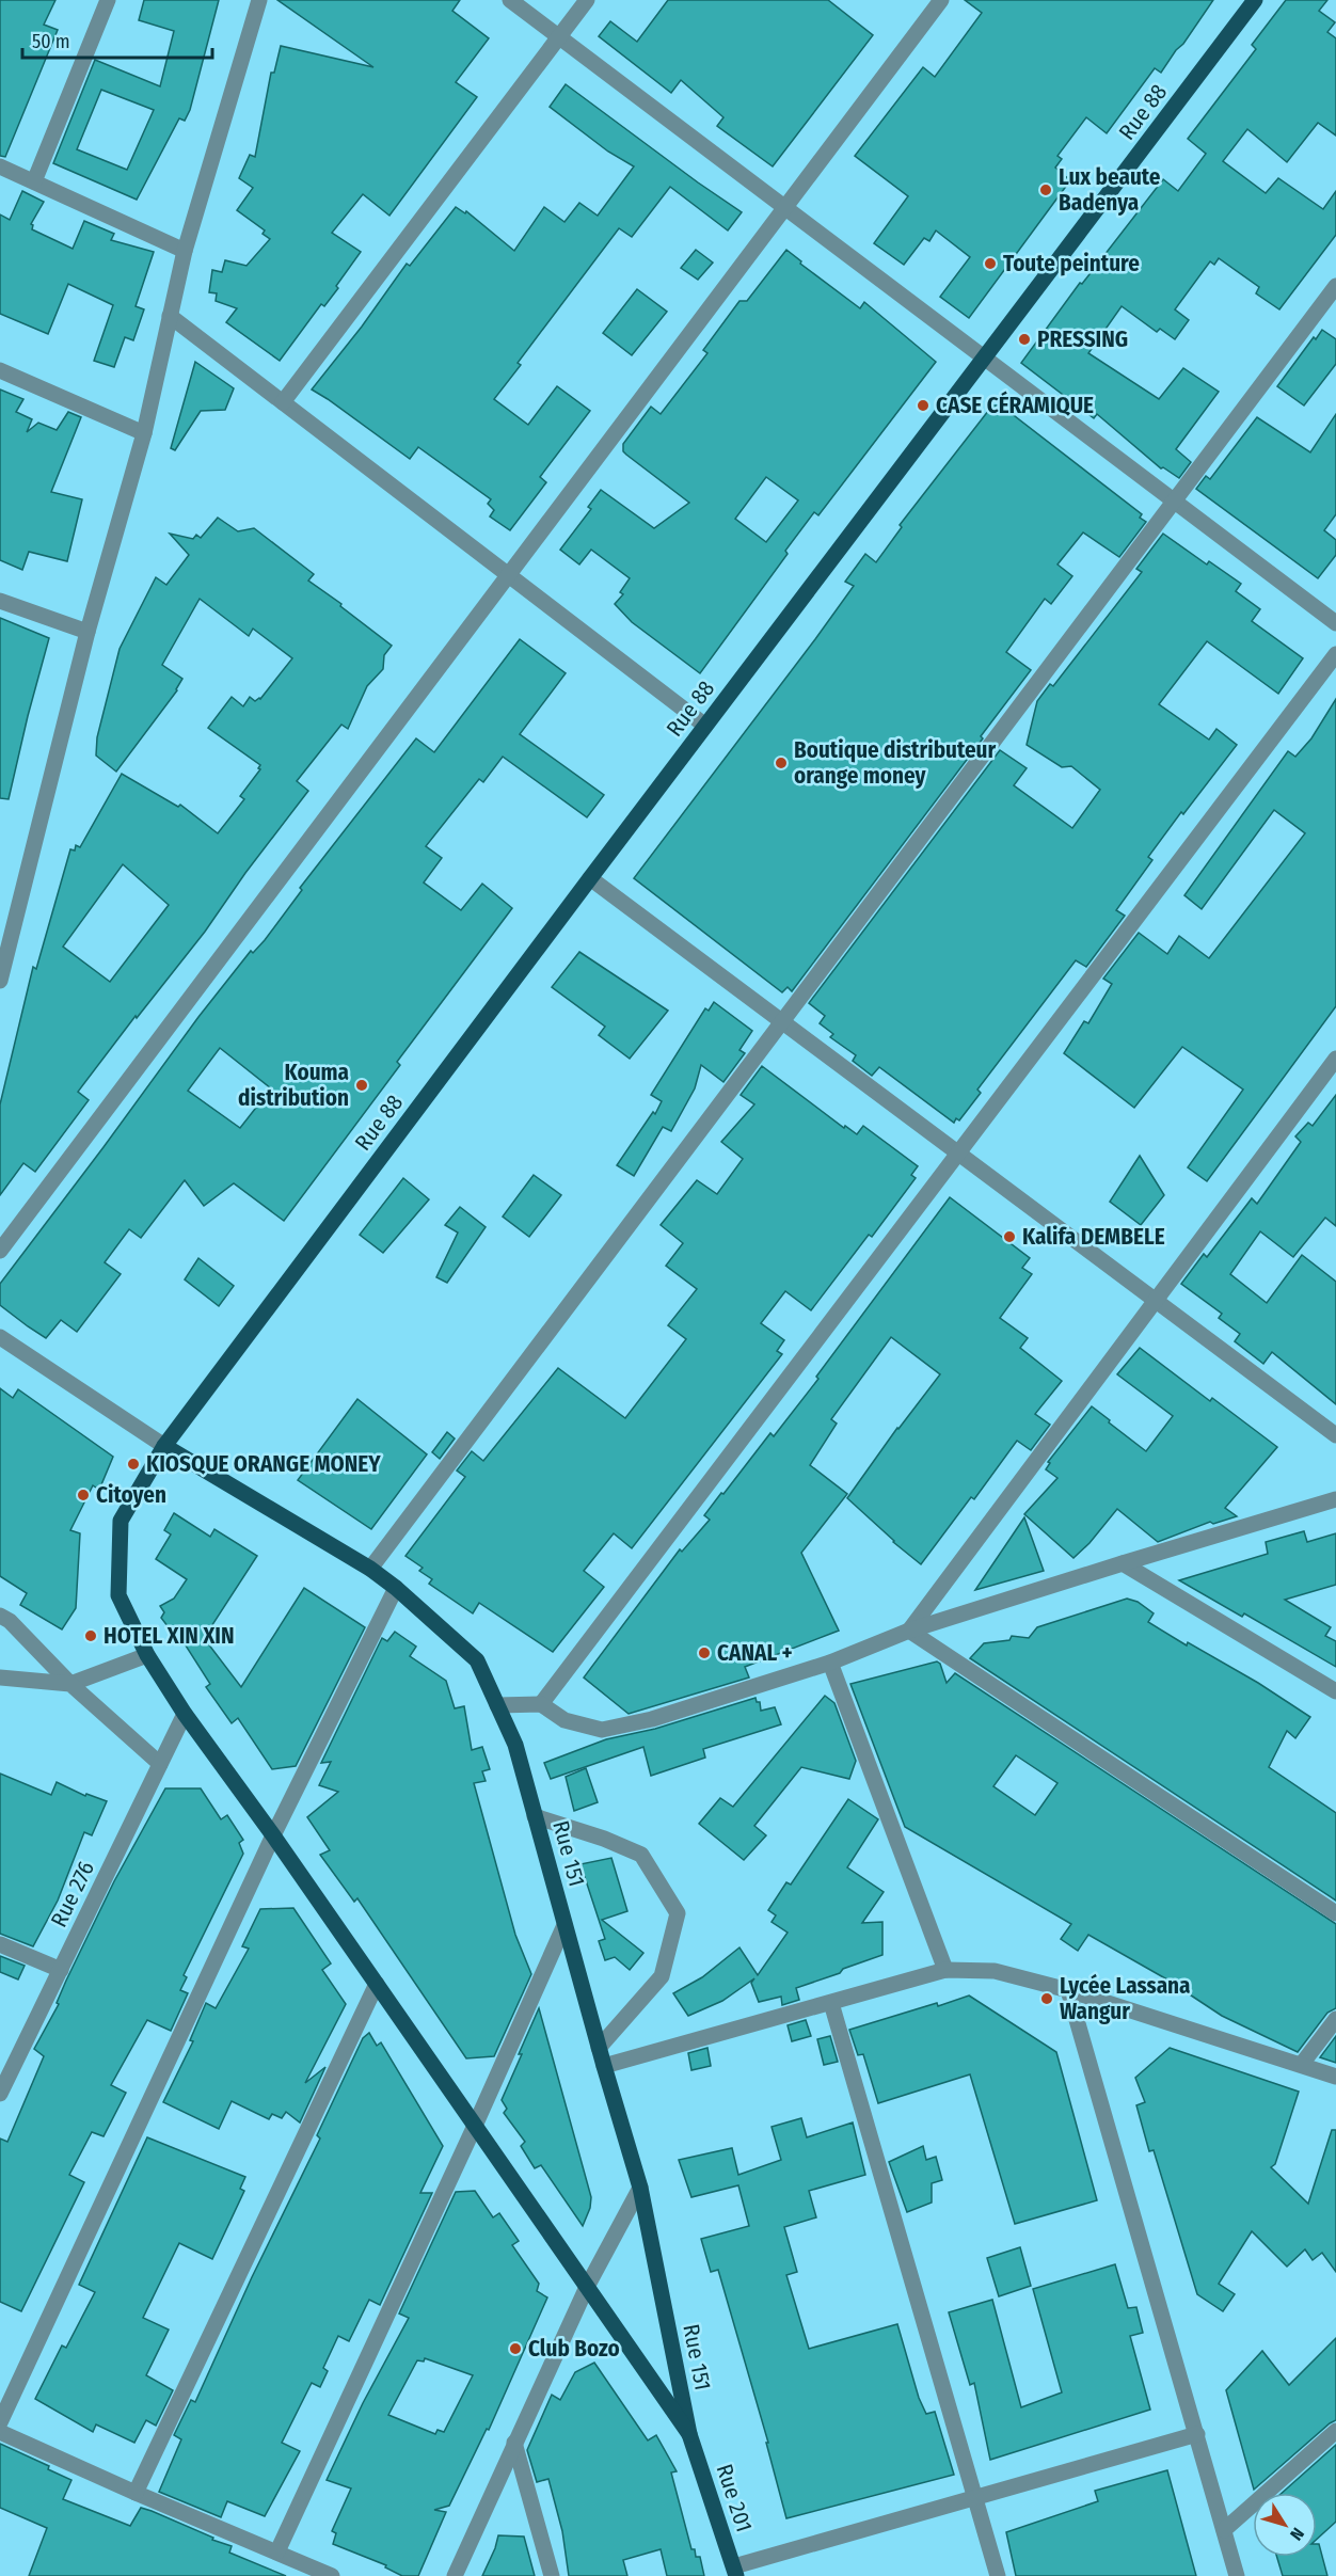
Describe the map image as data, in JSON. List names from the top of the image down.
{
  "streets": {
    "main road": ["Rue 88", "Rue 151", "Rue 201"],
    "street": ["Rue 276"]
  },
  "crossings": [
    ["Rue 88", "Rue 151"],
    ["Rue 88", "Rue 276"],
    ["Rue 88", "Rue 201"],
    ["Rue 151", "Rue 201"]
  ],
  "places": [
    "Lux beaute Badenya",
    "Toute peinture",
    "PRESSING",
    "CASE CÉRAMIQUE",
    "Boutique distributeur orange money",
    "Kouma distribution",
    "Kalifa DEMBELE",
    "KIOSQUE ORANGE MONEY",
    "Citoyen",
    "HOTEL XIN XIN",
    "CANAL +",
    "Lycée Lassana Wangur",
    "Club Bozo"
  ],
  "scale_bar": "50 m",
  "north": "bottom right"
}
